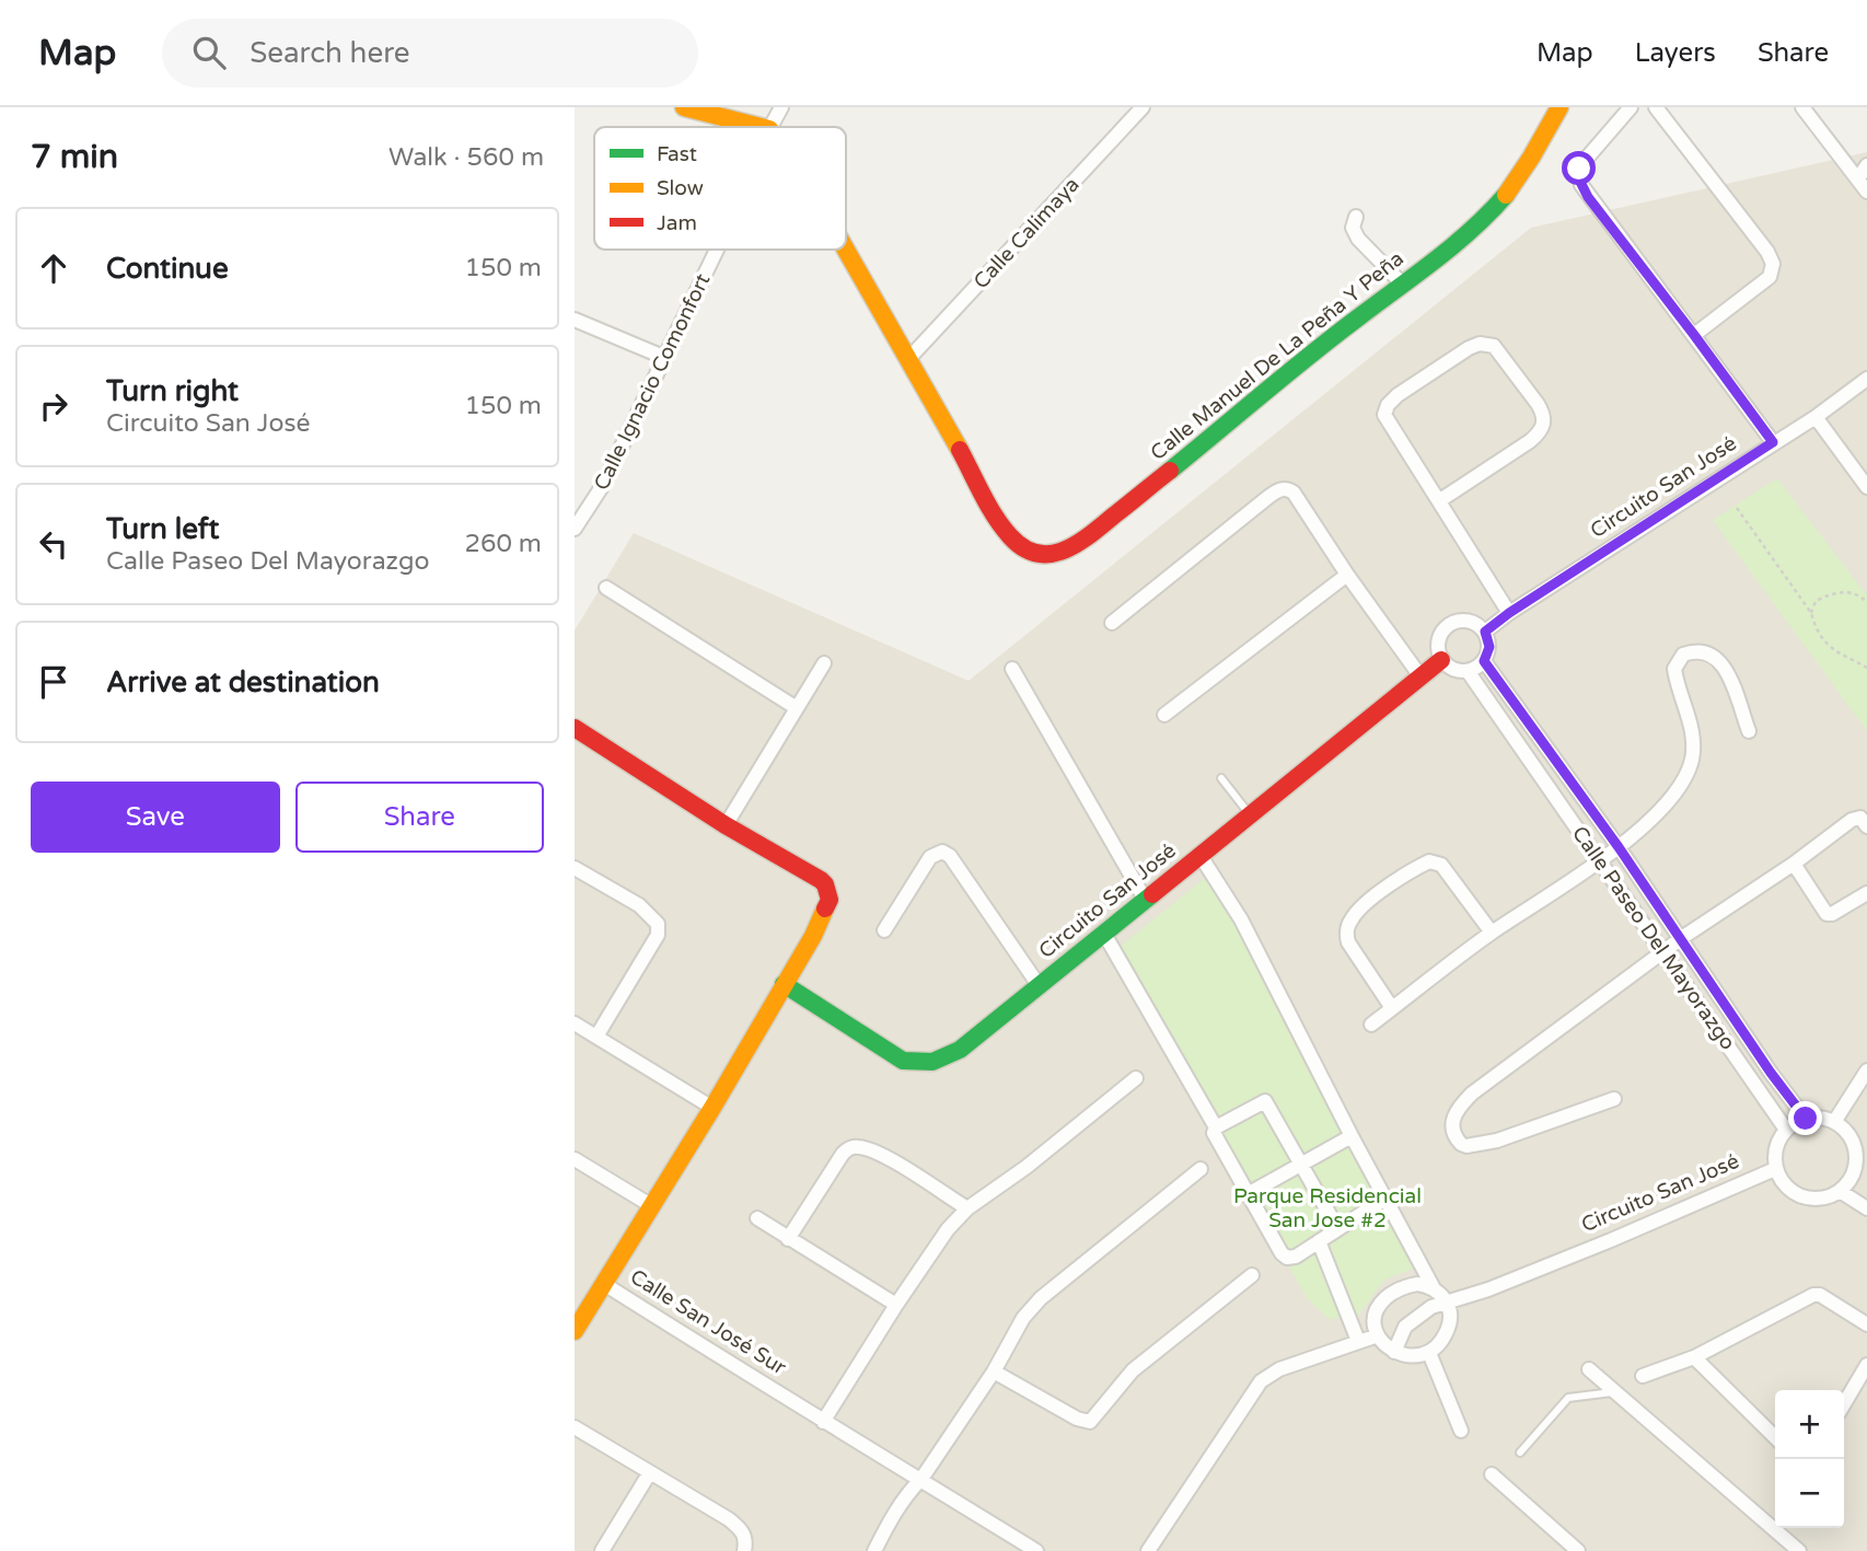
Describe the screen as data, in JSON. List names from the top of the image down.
{
  "streets": {
    "street": [
      "Calle Calimaya",
      "Calle Manuel De La Peña Y Peña",
      "Calle Ignacio Comonfort",
      "Circuito San José",
      "Calle Paseo Del Mayorazgo",
      "Calle San José Sur"
    ]
  },
  "crossings": [
    ["Calle Calimaya", "Calle Manuel De La Peña Y Peña"],
    ["Circuito San José", "Calle Paseo Del Mayorazgo"],
    ["Circuito San José", "Calle San José Sur"]
  ],
  "parks": ["Parque Residencial San Jose #2"],
  "legend": ["Fast", "Slow", "Jam"],
  "page": {
    "header": "Map",
    "search": "Search here",
    "nav": ["Map", "Layers", "Share"],
    "heading": ["7 min", "Walk · 560 m"],
    "list": [
      ["Continue", "150 m"],
      ["Turn right", "Circuito San José", "150 m"],
      ["Turn left", "Calle Paseo Del Mayorazgo", "260 m"],
      "Arrive at destination"
    ],
    "buttons": ["Save", "Share"],
    "map_buttons": ["+", "−"]
  }
}
